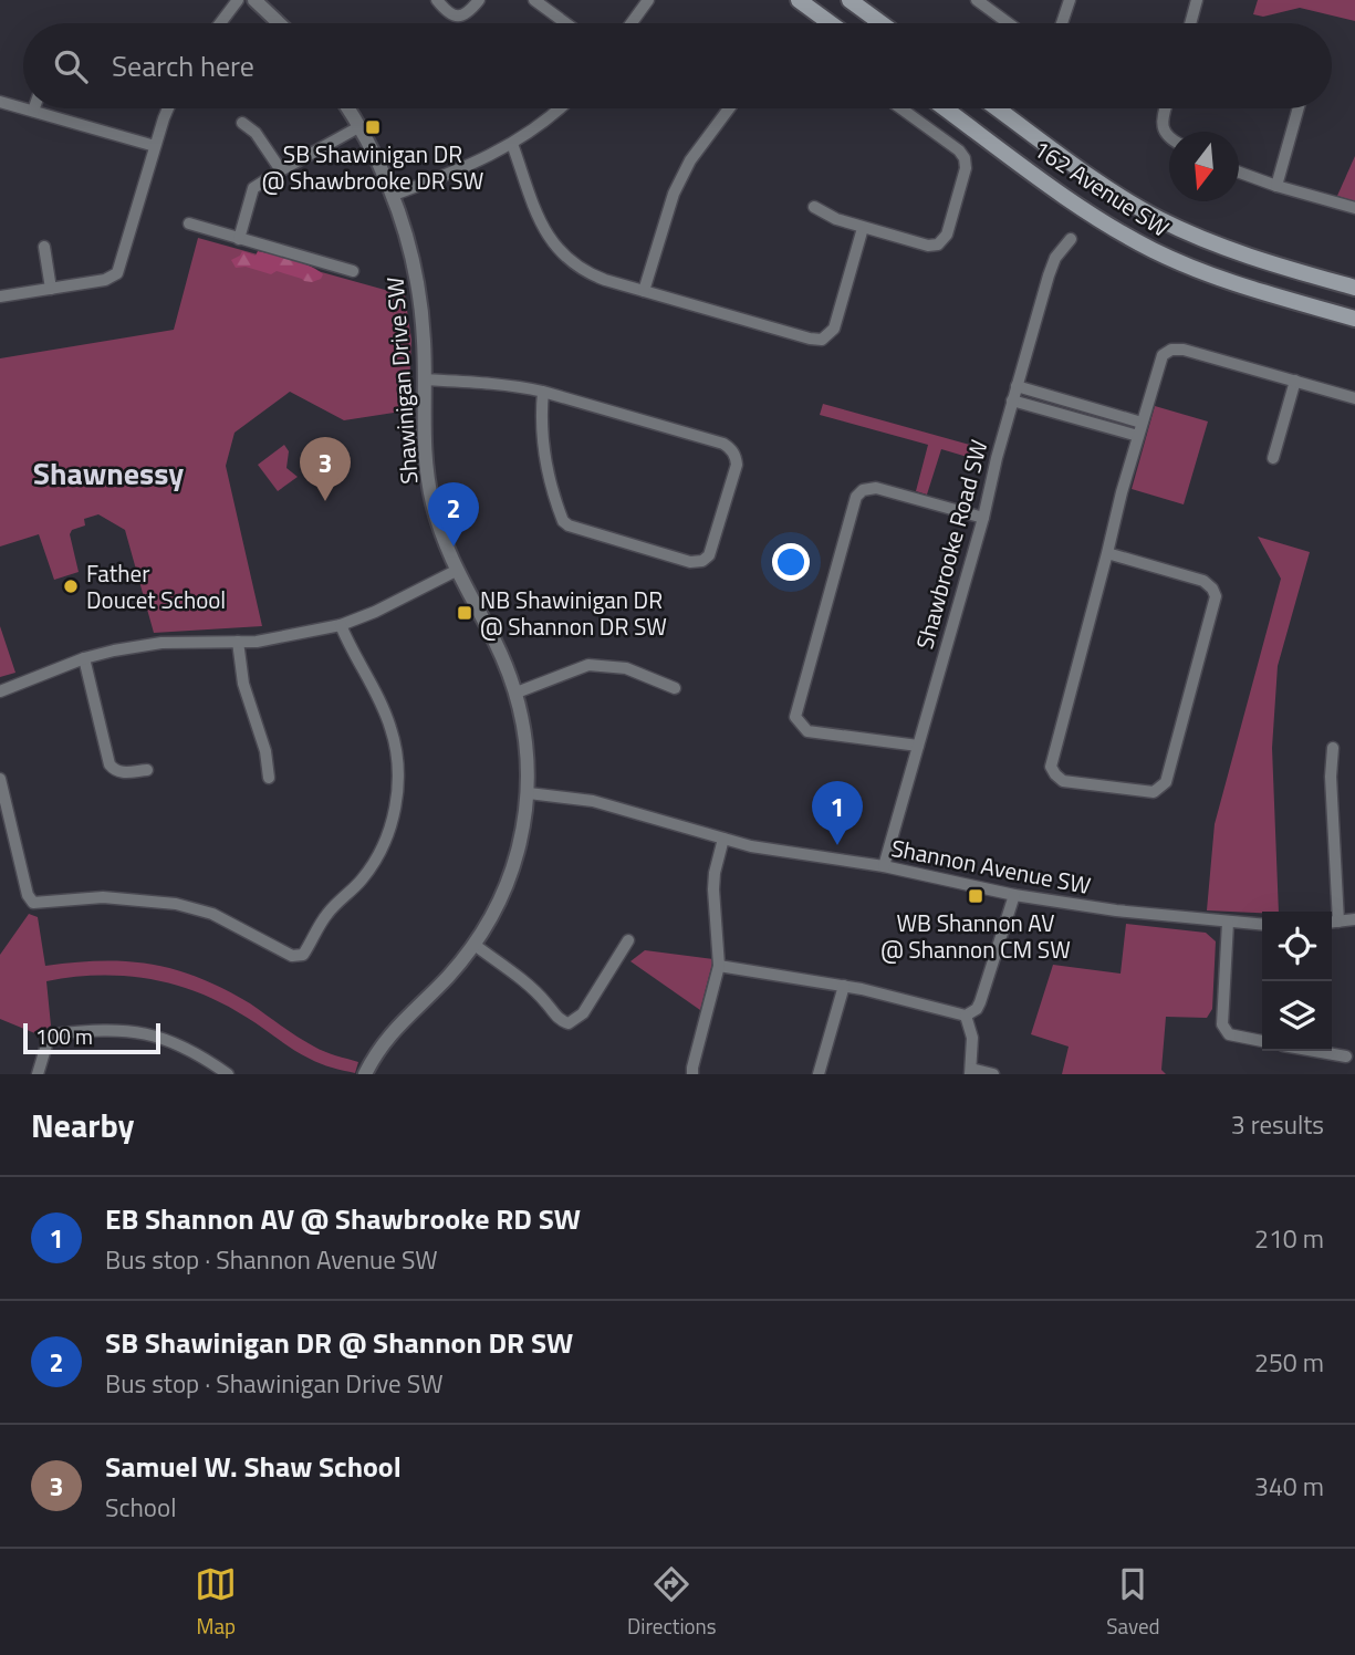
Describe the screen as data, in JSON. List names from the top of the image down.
{
  "streets": {
    "main road": ["162 Avenue SW"],
    "street": ["Shawinigan Drive SW", "Shawbrooke Road SW", "Shannon Avenue SW"]
  },
  "crossings": [
    ["Shawinigan Drive SW", "Shannon Avenue SW"],
    ["Shawbrooke Road SW", "Shannon Avenue SW"]
  ],
  "districts": ["Shawnessy"],
  "places": {
    "transit": ["SB Shawinigan DR @ Shawbrooke DR SW", "NB Shawinigan DR @ Shannon DR SW", "WB Shannon AV @ Shannon CM SW"],
    "other": ["Father Doucet School"]
  },
  "scale_bar": "100 m",
  "north": "bottom",
  "page": {
    "search": "Search here",
    "pins": ["3", "2", "1"],
    "scale": "100 m",
    "heading": ["Nearby", "3 results"],
    "list": [
      {
        "mark": "1",
        "name": "EB Shannon AV @ Shawbrooke RD SW",
        "note": "Bus stop · Shannon Avenue SW",
        "value": "210 m"
      },
      {
        "mark": "2",
        "name": "SB Shawinigan DR @ Shannon DR SW",
        "note": "Bus stop · Shawinigan Drive SW",
        "value": "250 m"
      },
      {
        "mark": "3",
        "name": "Samuel W. Shaw School",
        "note": "School",
        "value": "340 m"
      }
    ],
    "nav": ["Map", "Directions", "Saved"]
  }
}
